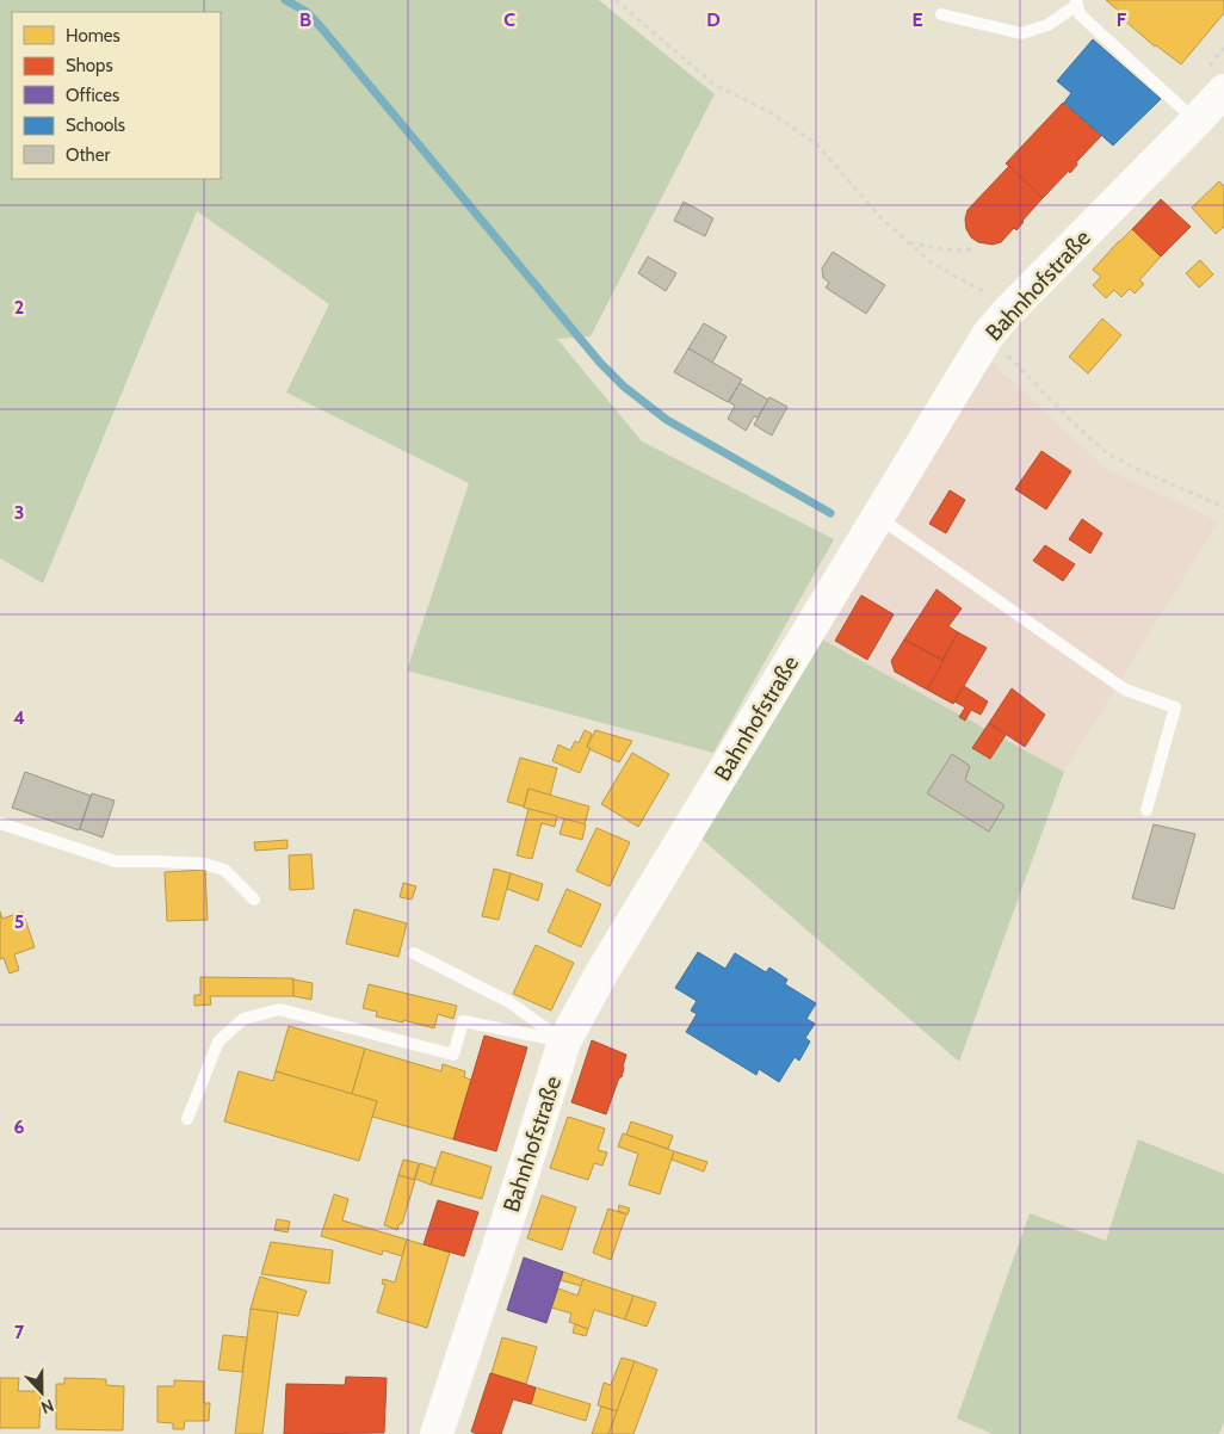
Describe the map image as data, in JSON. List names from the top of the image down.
{
  "streets": {
    "street": ["Bahnhofstraße"]
  },
  "legend": [
    "Homes",
    "Shops",
    "Offices",
    "Schools",
    "Other"
  ],
  "north": "bottom",
  "grid": {
    "columns": [
      "B",
      "C",
      "D",
      "E",
      "F"
    ],
    "rows": [
      "2",
      "3",
      "4",
      "5",
      "6",
      "7"
    ]
  }
}
